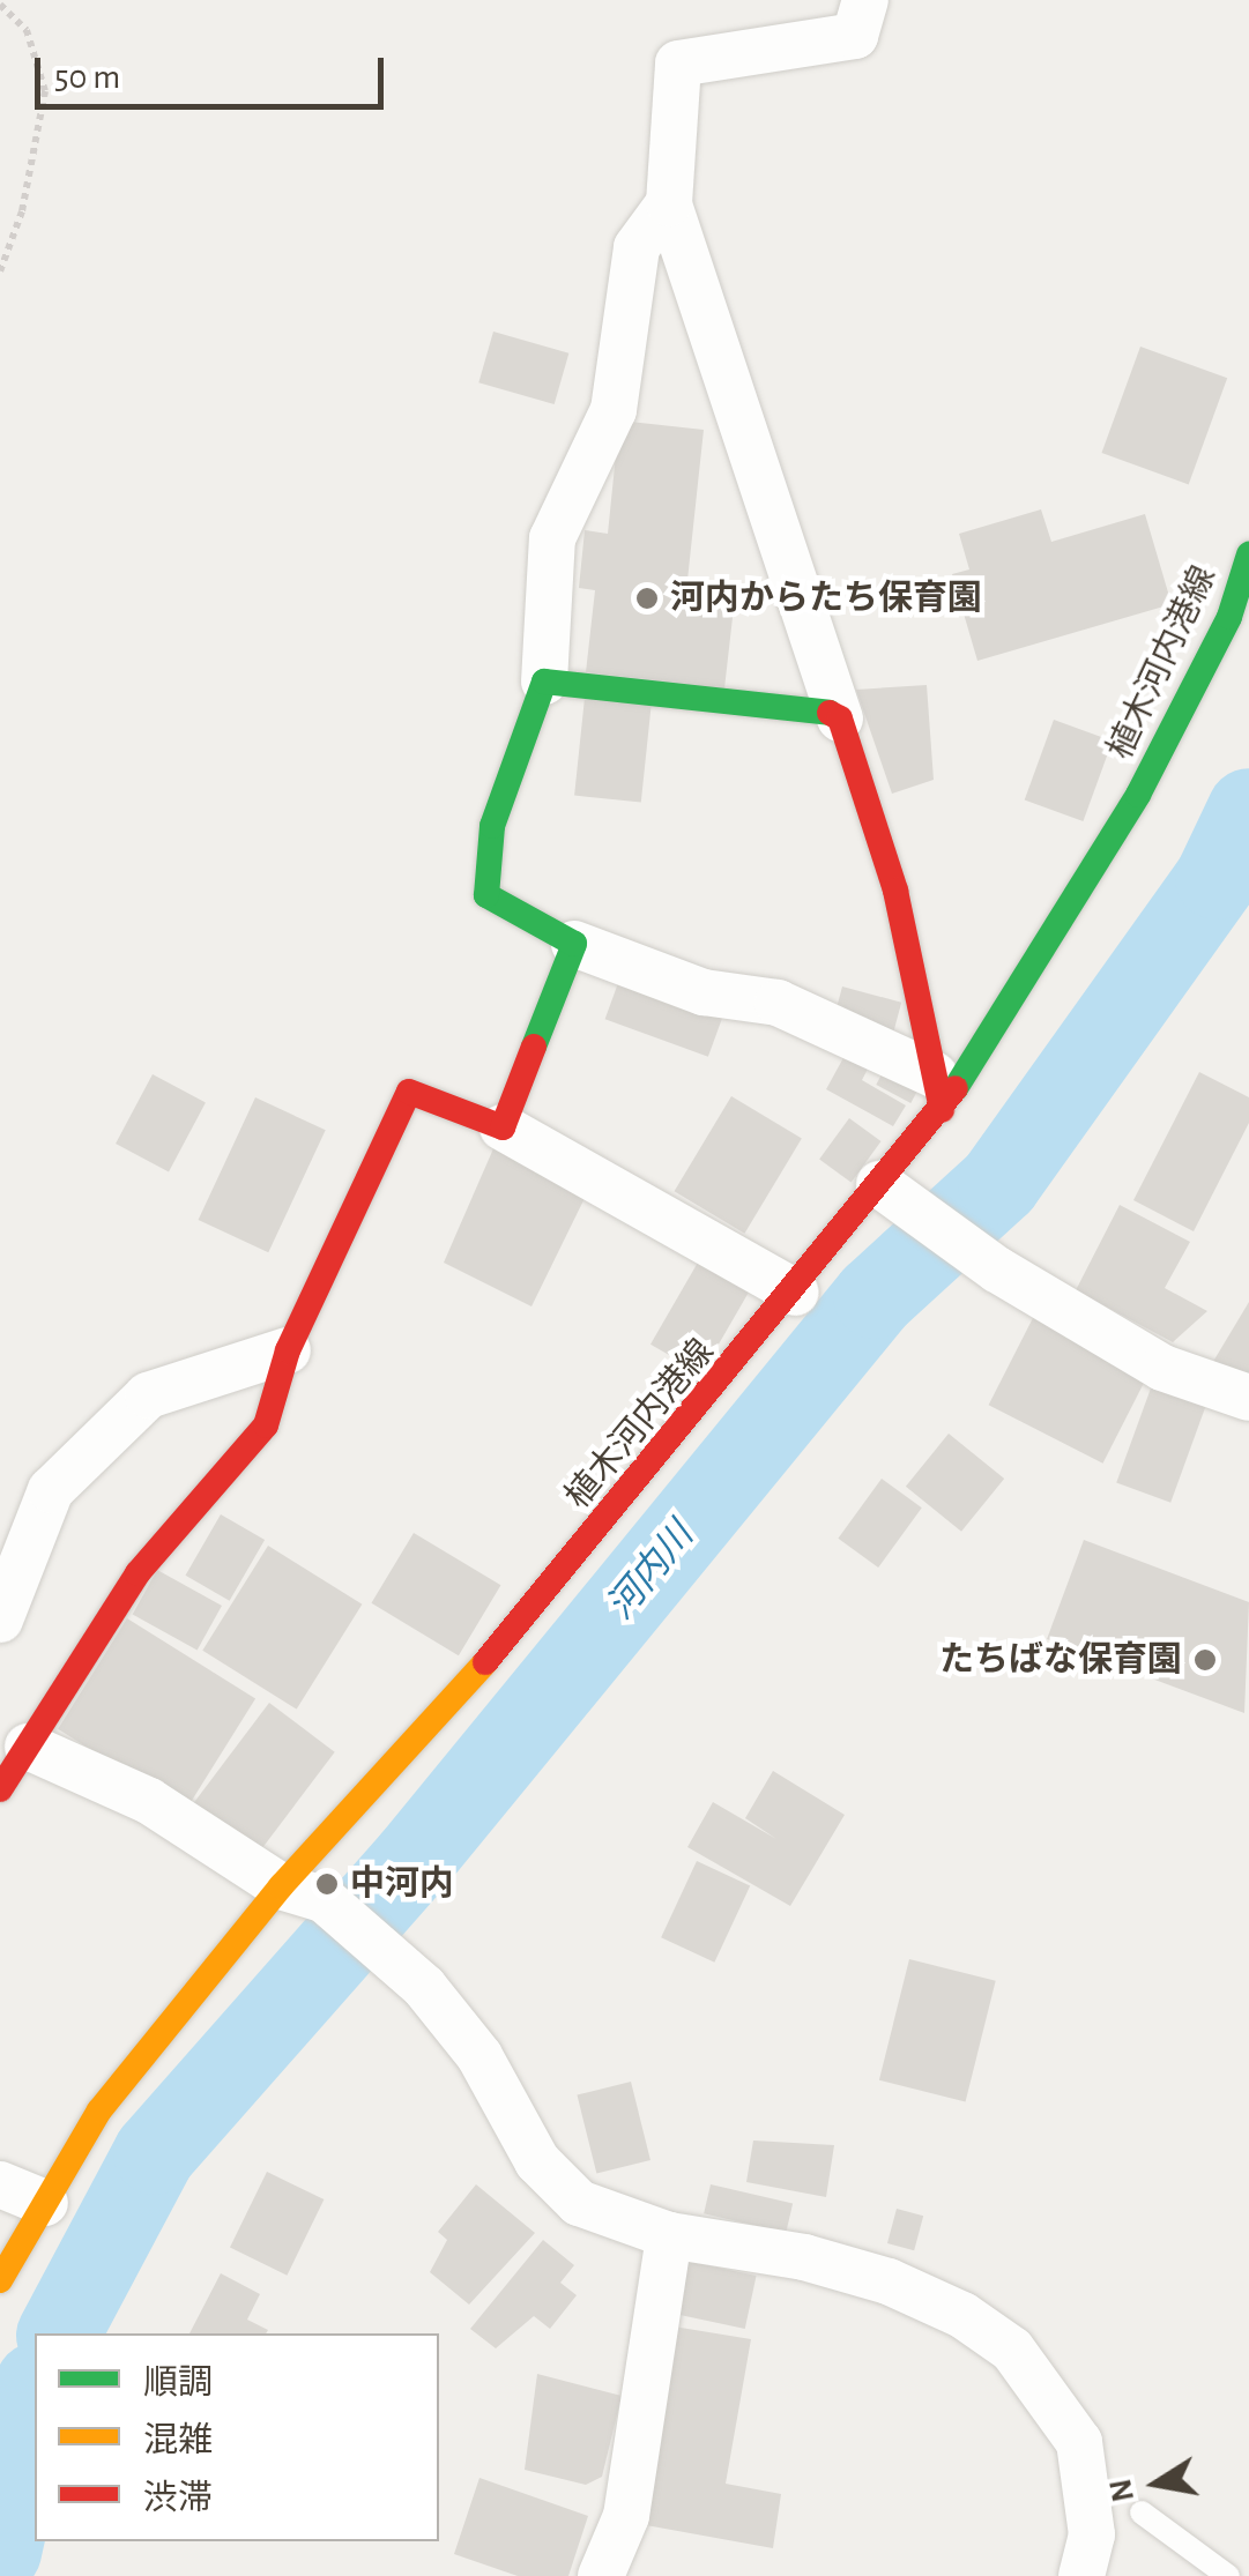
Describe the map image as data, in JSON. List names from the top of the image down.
{
  "streets": {
    "main road": ["植木河内港線"]
  },
  "water": ["河内川"],
  "places": ["河内からたち保育園", "たちばな保育園", "中河内"],
  "legend": ["順調", "混雑", "渋滞"],
  "scale_bar": "50 m",
  "north": "left"
}
